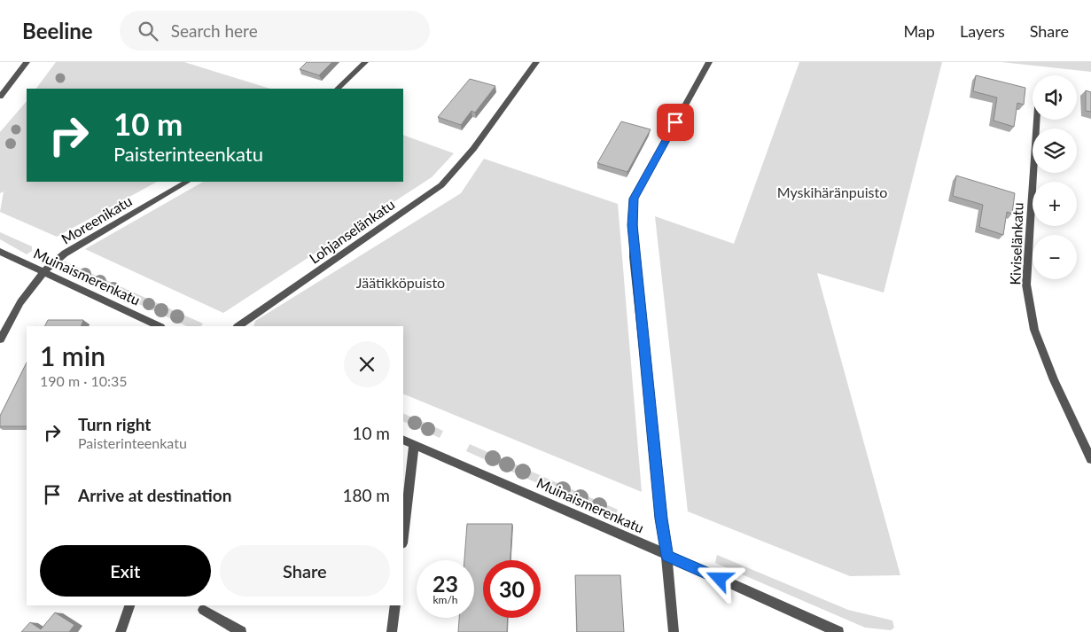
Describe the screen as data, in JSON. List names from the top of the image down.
{
  "streets": {
    "street": [
      "Moreenikatu",
      "Lohjanselänkatu",
      "Kiviselänkatu",
      "Muinaismerenkatu"
    ]
  },
  "crossings": [
    ["Moreenikatu", "Muinaismerenkatu"]
  ],
  "parks": ["Myskihäränpuisto", "Jäätikköpuisto"],
  "page": {
    "header": "Beeline",
    "search": "Search here",
    "nav": ["Map", "Layers", "Share"],
    "map_buttons": ["+", "−"],
    "turn": ["10 m", "Paisterinteenkatu"],
    "heading": ["1 min", "190 m · 10:35"],
    "list": [
      {
        "name": "Turn right",
        "note": "Paisterinteenkatu",
        "value": "10 m"
      },
      {
        "name": "Arrive at destination",
        "value": "180 m"
      }
    ],
    "buttons": ["Exit", "Share"],
    "speed": "23 km/h",
    "limit": "30"
  }
}
